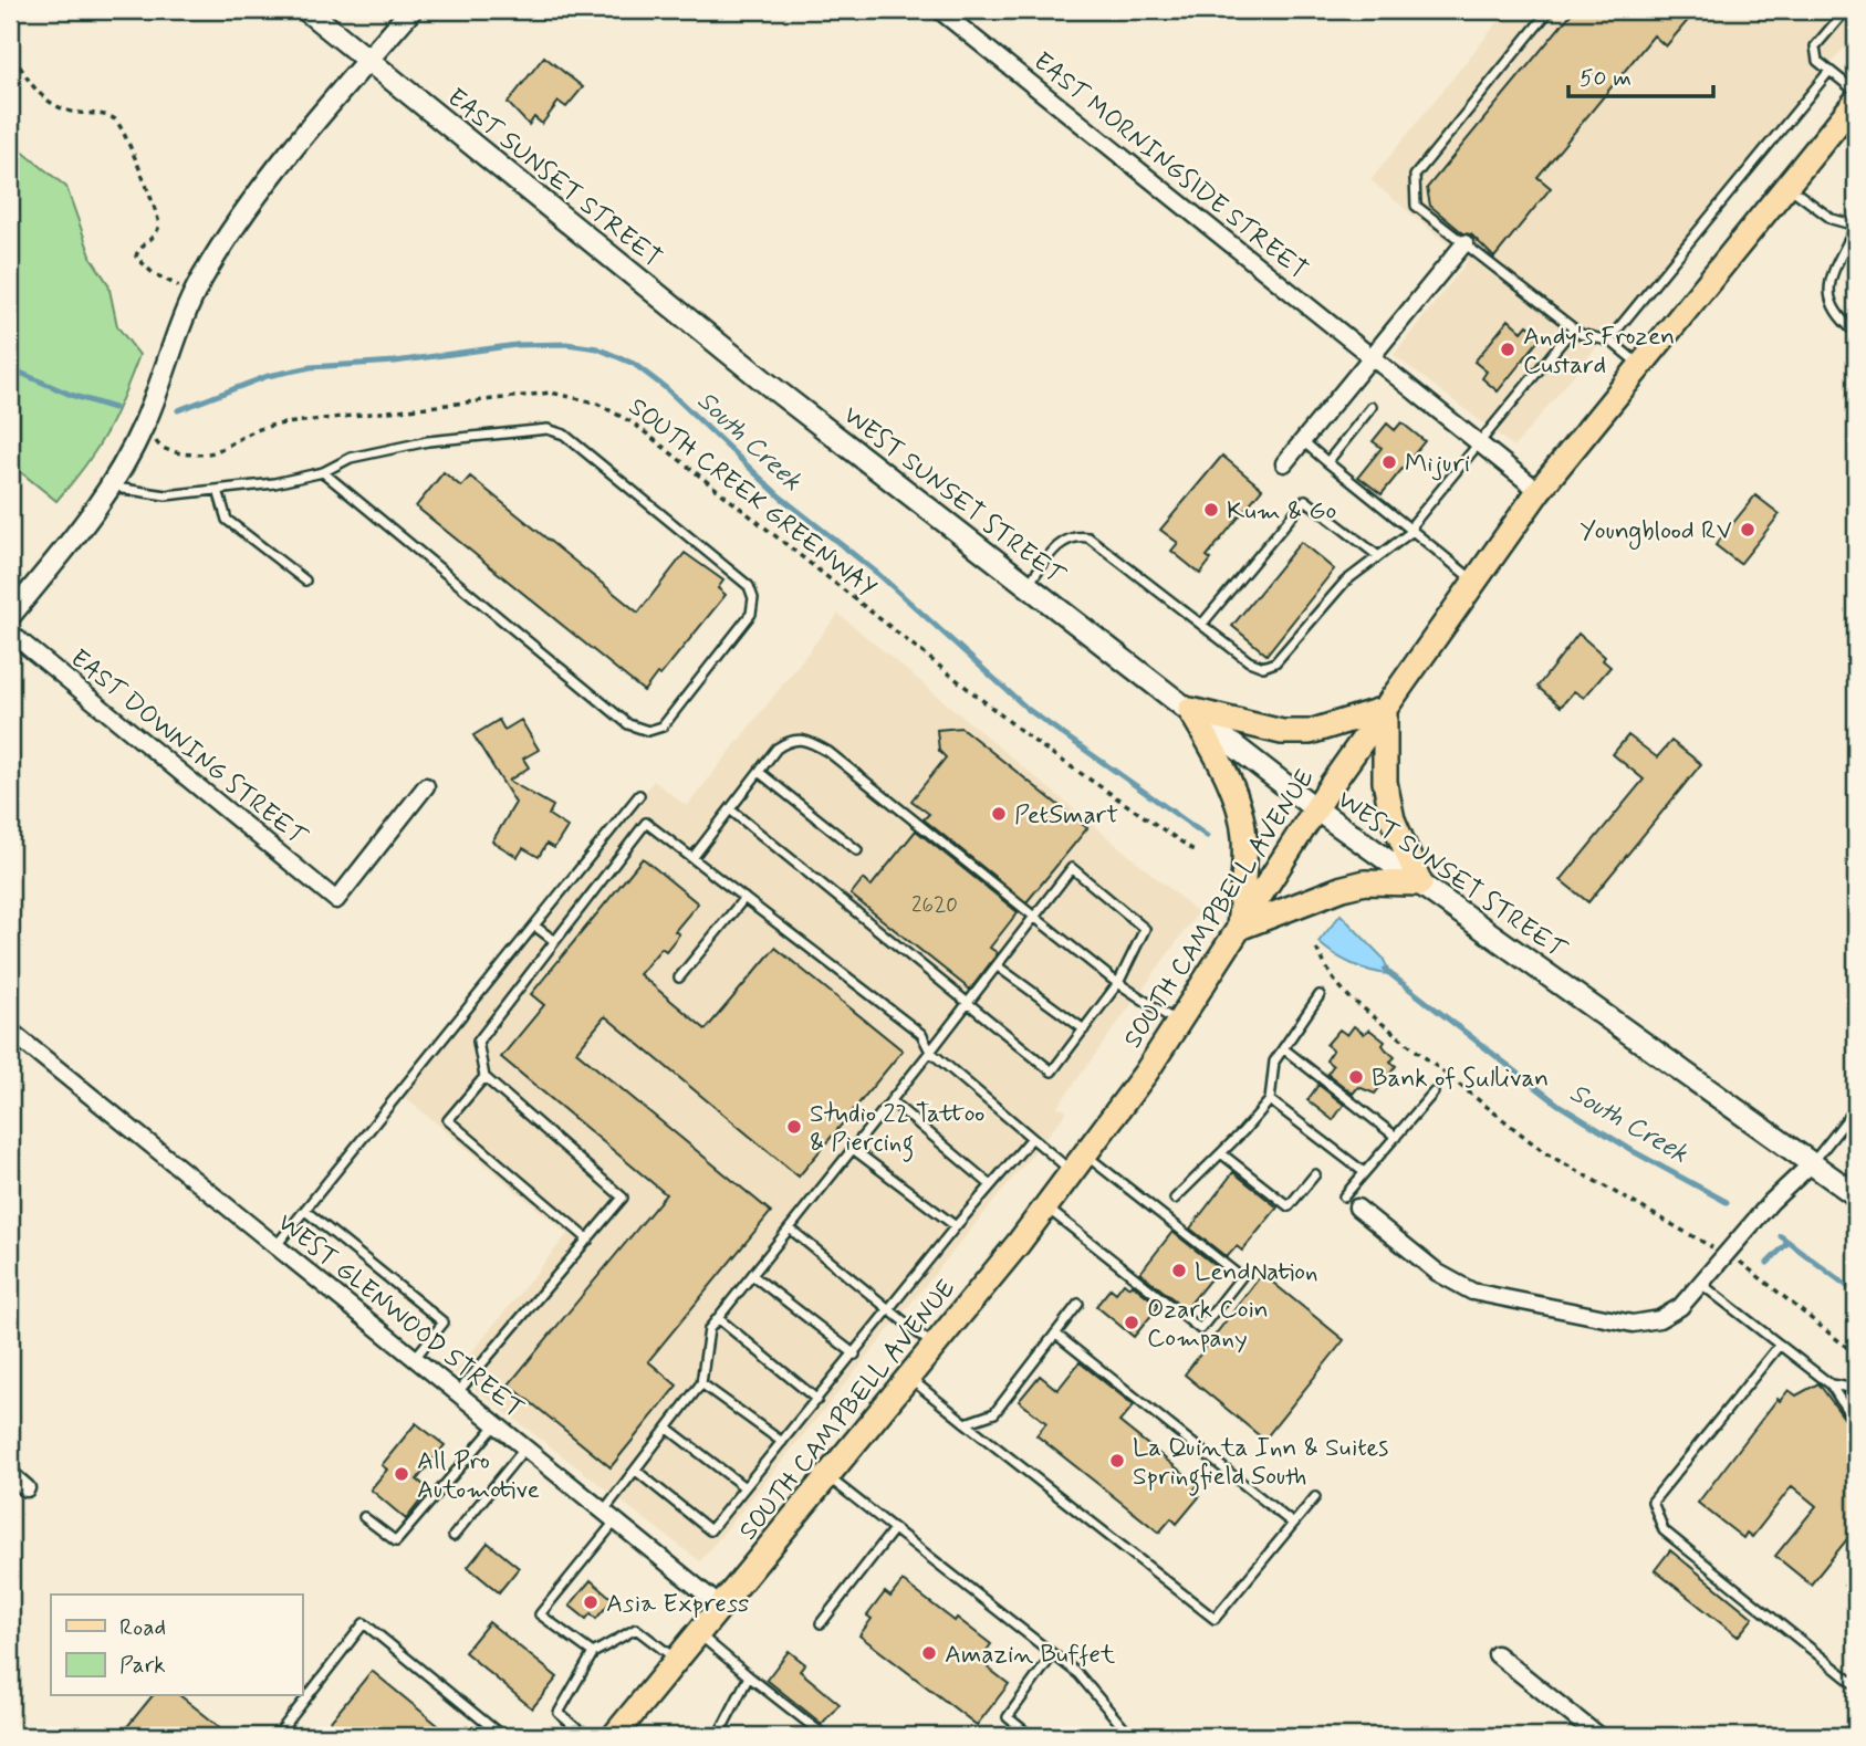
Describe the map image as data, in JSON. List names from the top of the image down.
{
  "streets": {
    "main road": ["EAST SUNSET STREET", "WEST SUNSET STREET", "SOUTH CAMPBELL AVENUE"],
    "street": ["EAST MORNINGSIDE STREET", "EAST DOWNING STREET", "WEST GLENWOOD STREET"],
    "path": ["SOUTH CREEK GREENWAY"]
  },
  "crossings": [
    ["EAST MORNINGSIDE STREET", "SOUTH CAMPBELL AVENUE"],
    ["EAST SUNSET STREET", "WEST SUNSET STREET"],
    ["WEST SUNSET STREET", "SOUTH CAMPBELL AVENUE"],
    ["SOUTH CAMPBELL AVENUE", "WEST GLENWOOD STREET"]
  ],
  "water": ["South Creek"],
  "places": [
    "Andy's Frozen Custard",
    "Mijuri",
    "Kum & Go",
    "Youngblood RV",
    "PetSmart",
    "Bank of Sullivan",
    "Studio 22 Tattoo & Piercing",
    "LendNation",
    "Ozark Coin Company",
    "La Quinta Inn & Suites Springfield South",
    "All Pro Automotive",
    "Asia Express",
    "Amazin Buffet"
  ],
  "house_numbers": ["2620"],
  "legend": ["Road", "Park"],
  "scale_bar": "50 m"
}
